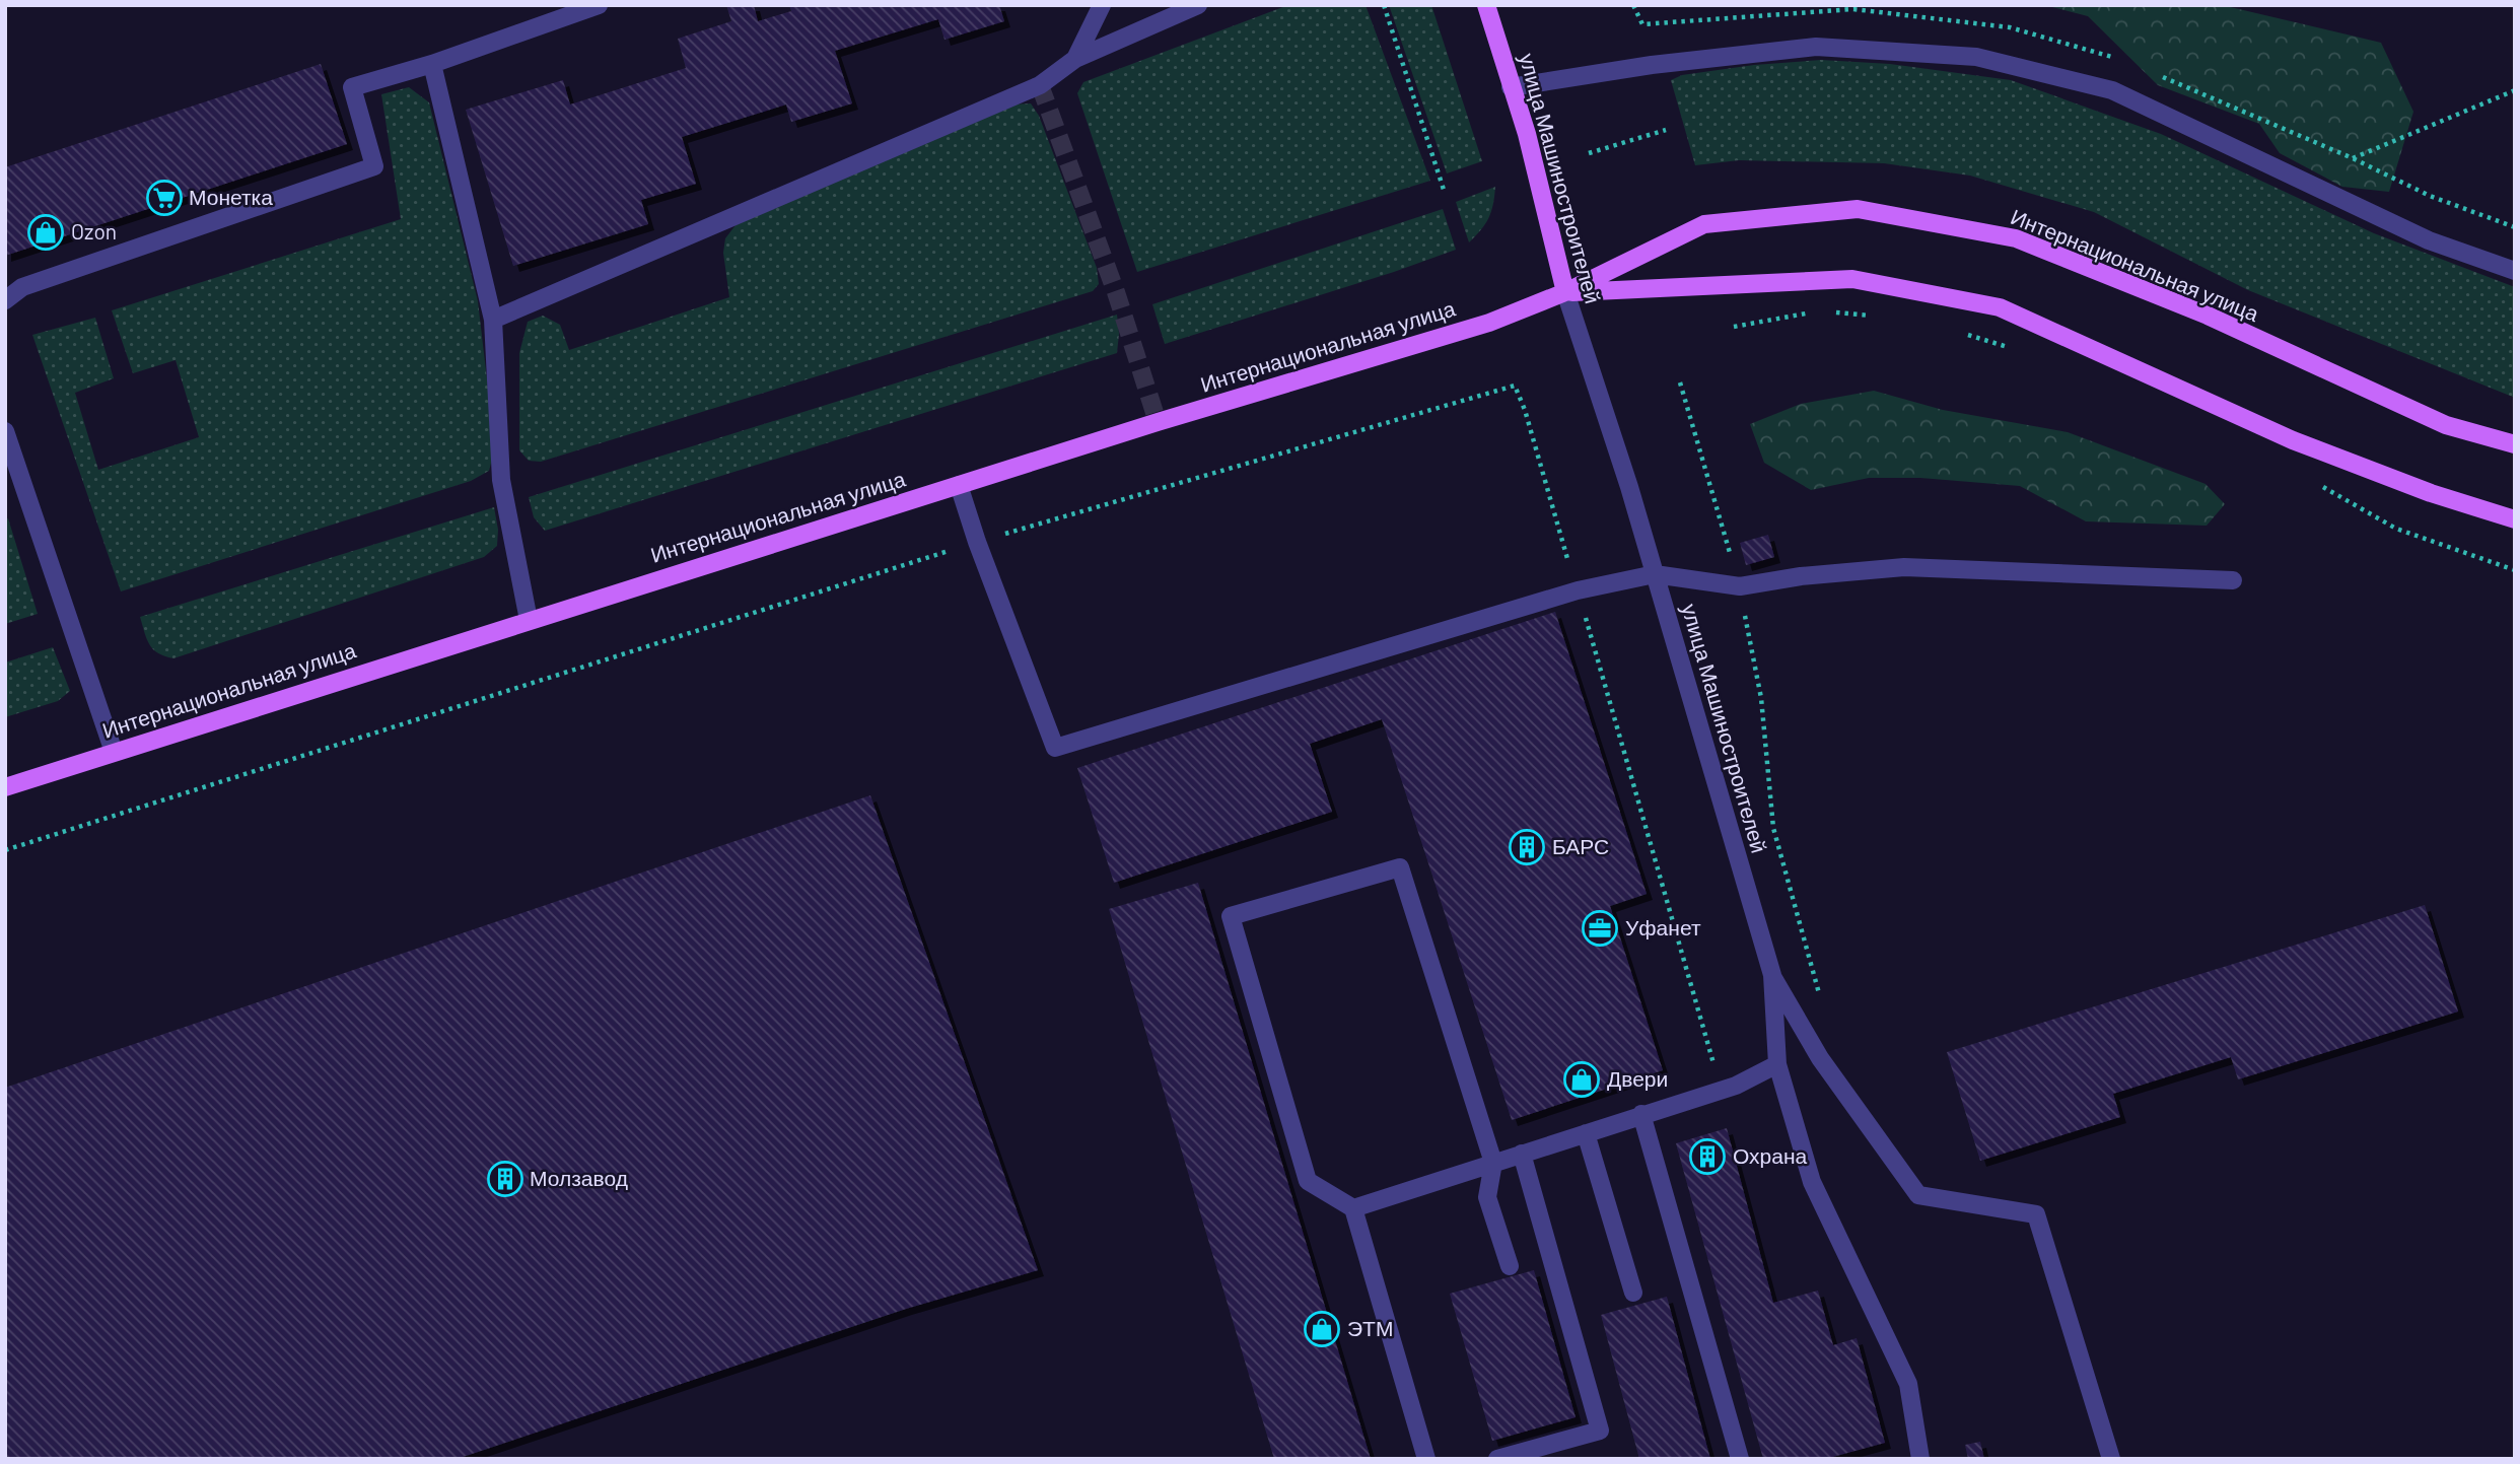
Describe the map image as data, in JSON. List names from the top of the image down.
{
  "streets": {
    "main road": ["улица Машиностроителей", "Интернациональная улица"]
  },
  "crossings": [
    ["улица Машиностроителей", "Интернациональная улица"]
  ],
  "places": {
    "supermarket": ["Монетка"],
    "shop": ["Ozon", "Двери", "ЭТМ"],
    "building": ["БАРС", "Охрана", "Молзавод"],
    "office": ["Уфанет"]
  }
}
